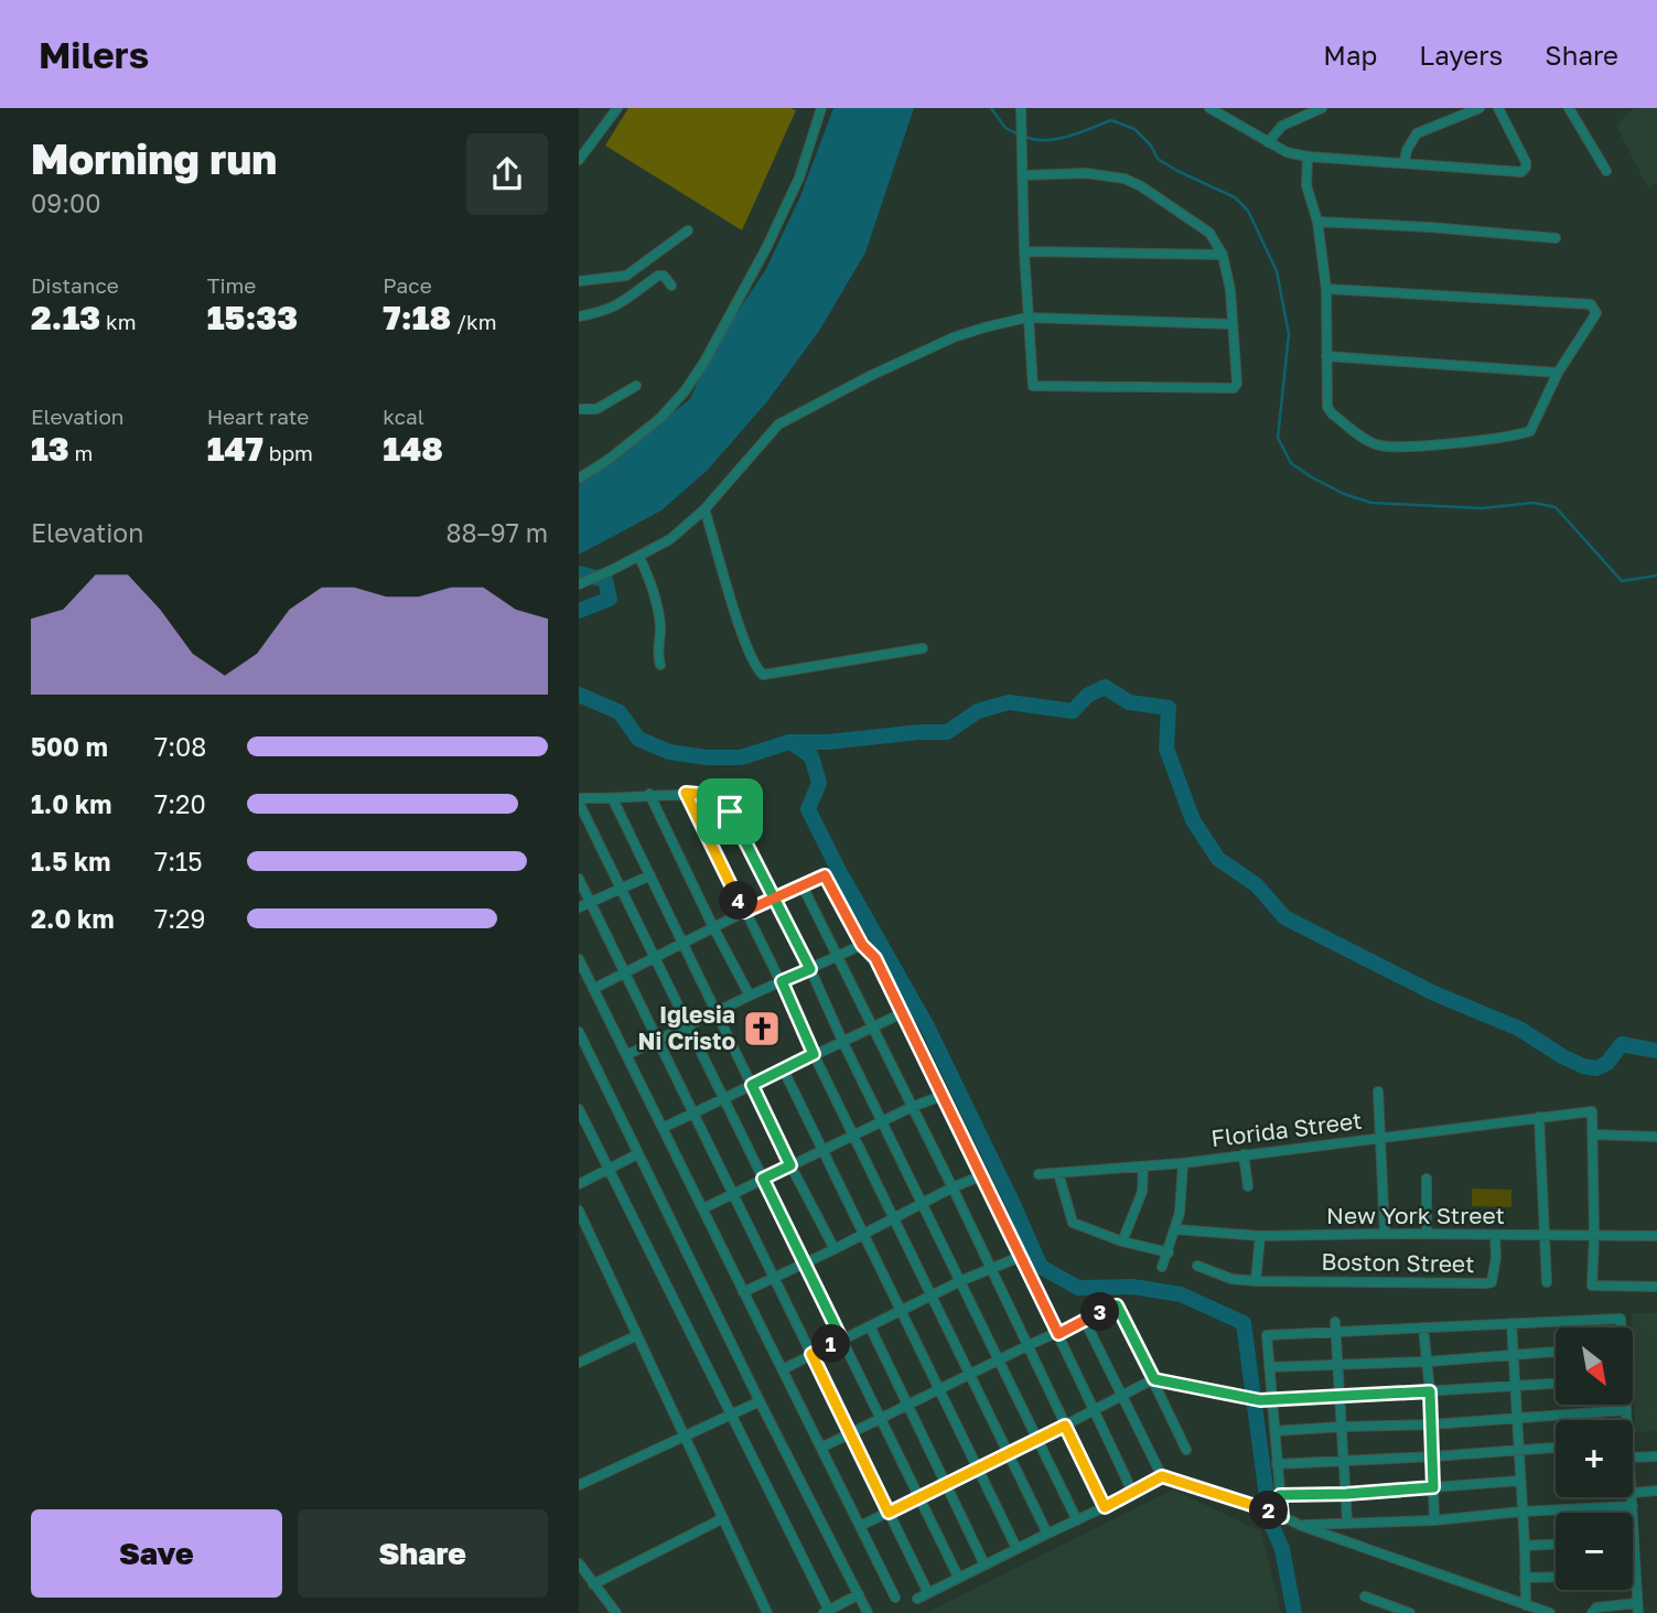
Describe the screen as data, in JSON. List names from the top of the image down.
{
  "streets": {
    "street": ["Florida Street", "New York Street", "Boston Street"]
  },
  "crossings": [
    ["New York Street", "Boston Street"]
  ],
  "places": {
    "church": ["Iglesia Ni Cristo"]
  },
  "north": "bottom right",
  "page": {
    "header": "Milers",
    "nav": ["Map", "Layers", "Share"],
    "heading": ["Morning run", "09:00"],
    "stats": [
      ["Distance", "2.13 km"],
      ["Time", "15:33"],
      ["Pace", "7:18 /km"],
      ["Elevation", "13 m"],
      ["Heart rate", "147 bpm"],
      ["kcal", "148"]
    ],
    "chart": ["Elevation", "88–97 m"],
    "list": [
      {
        "name": "500 m",
        "note": "7:08"
      },
      {
        "name": "1.0 km",
        "note": "7:20"
      },
      {
        "name": "1.5 km",
        "note": "7:15"
      },
      {
        "name": "2.0 km",
        "note": "7:29"
      }
    ],
    "pins": [
      "4",
      "3",
      "1",
      "2"
    ],
    "map_buttons": ["+", "−"],
    "buttons": ["Save", "Share"]
  }
}
